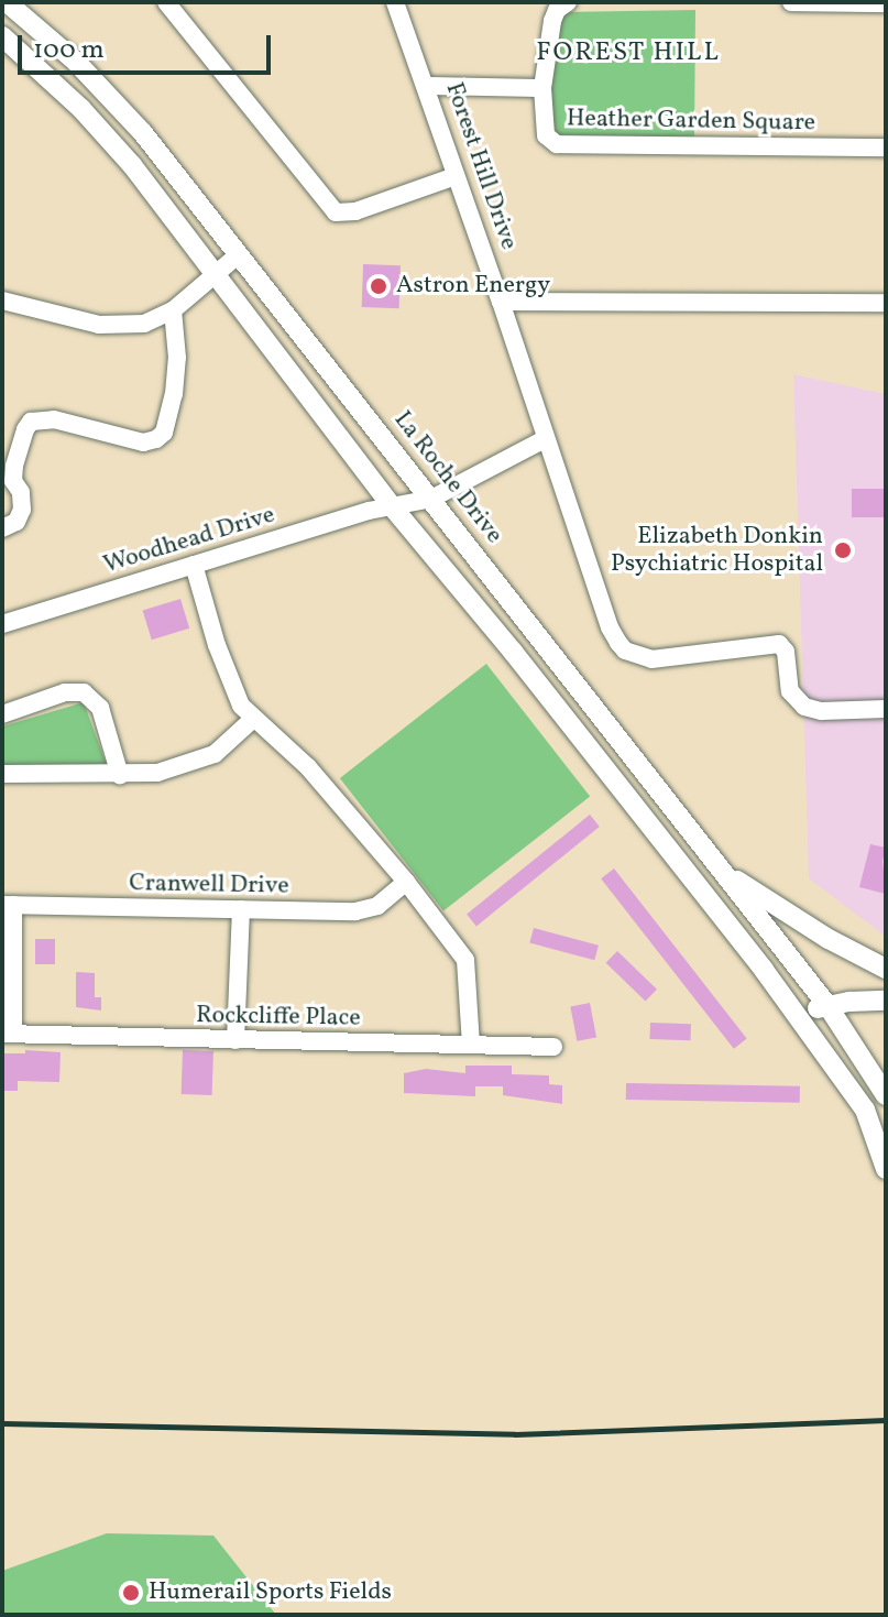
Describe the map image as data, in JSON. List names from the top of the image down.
{
  "streets": {
    "street": [
      "Heather Garden Square",
      "Forest Hill Drive",
      "La Roche Drive",
      "Woodhead Drive",
      "Cranwell Drive",
      "Rockcliffe Place"
    ]
  },
  "crossings": [
    ["Heather Garden Square", "Forest Hill Drive"]
  ],
  "districts": ["FOREST HILL"],
  "places": ["Astron Energy", "Elizabeth Donkin Psychiatric Hospital", "Humerail Sports Fields"],
  "scale_bar": "100 m"
}
